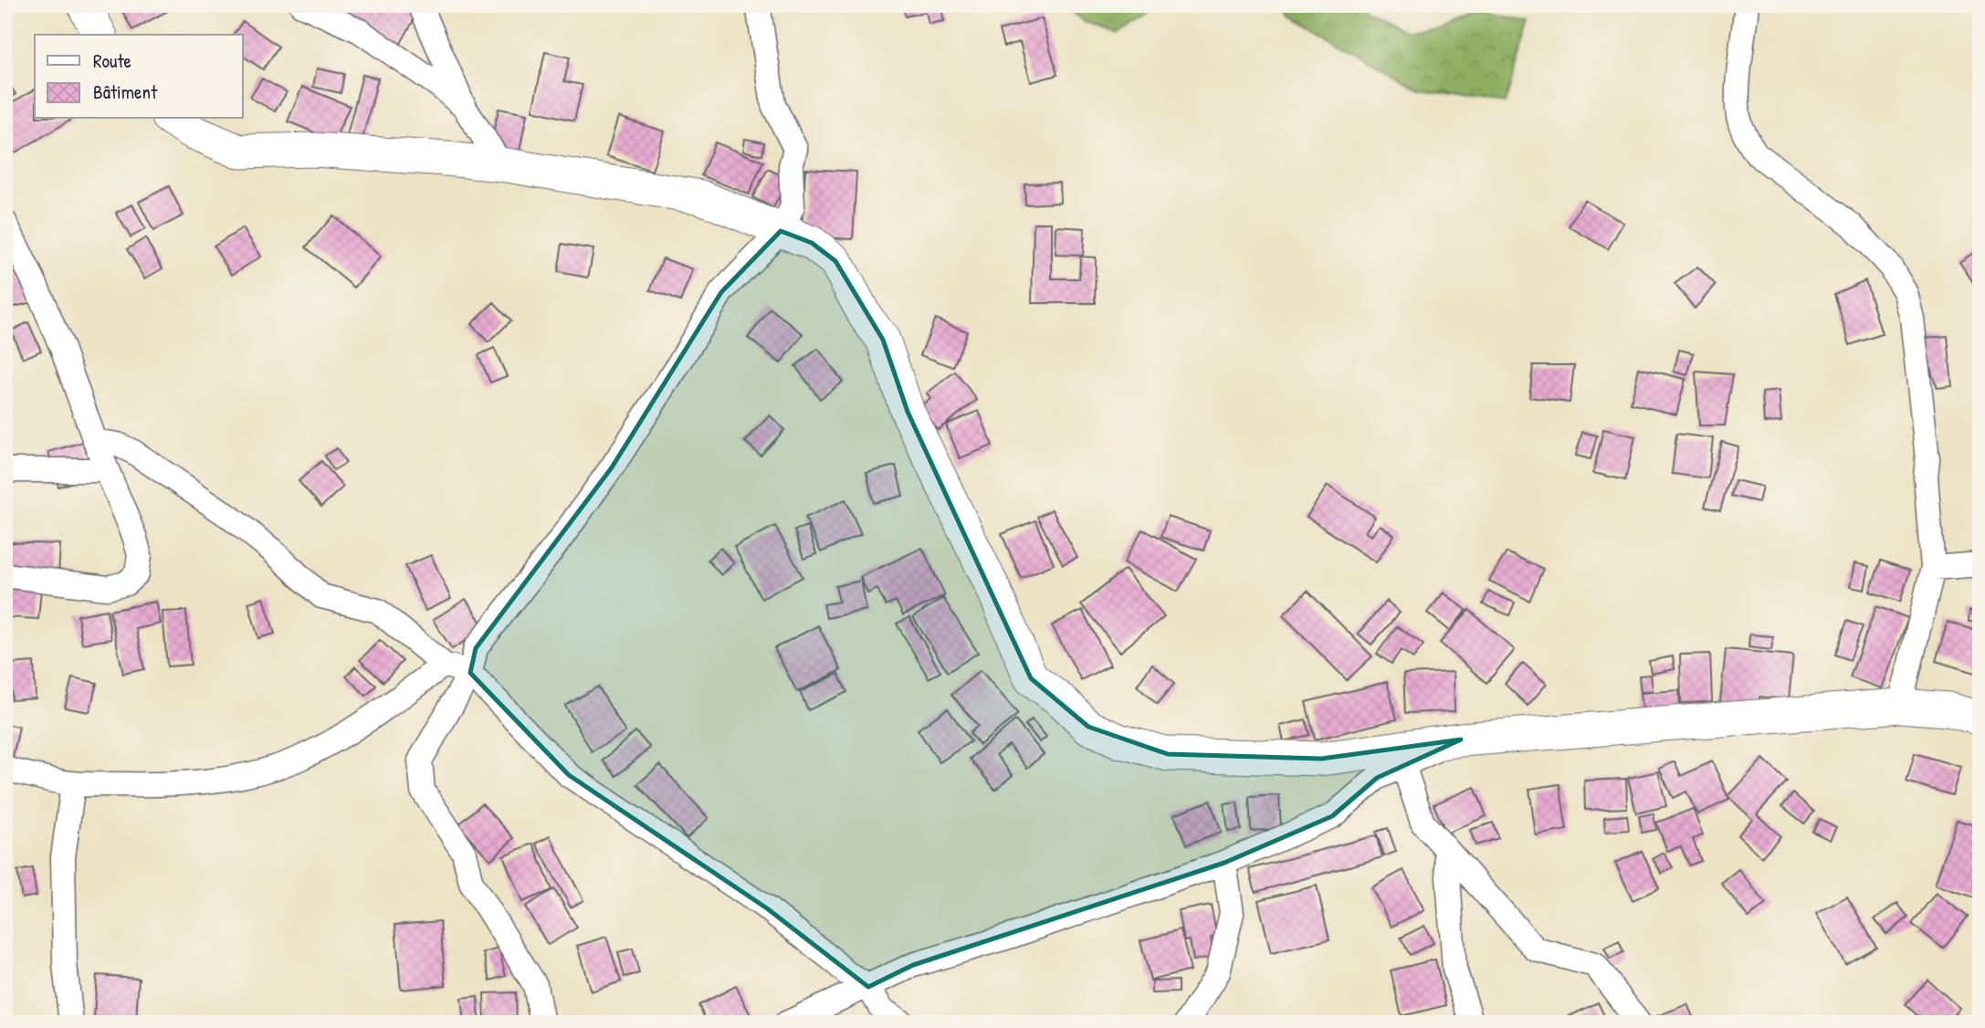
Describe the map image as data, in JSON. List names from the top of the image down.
{
  "legend": ["Route", "Bâtiment"]
}
